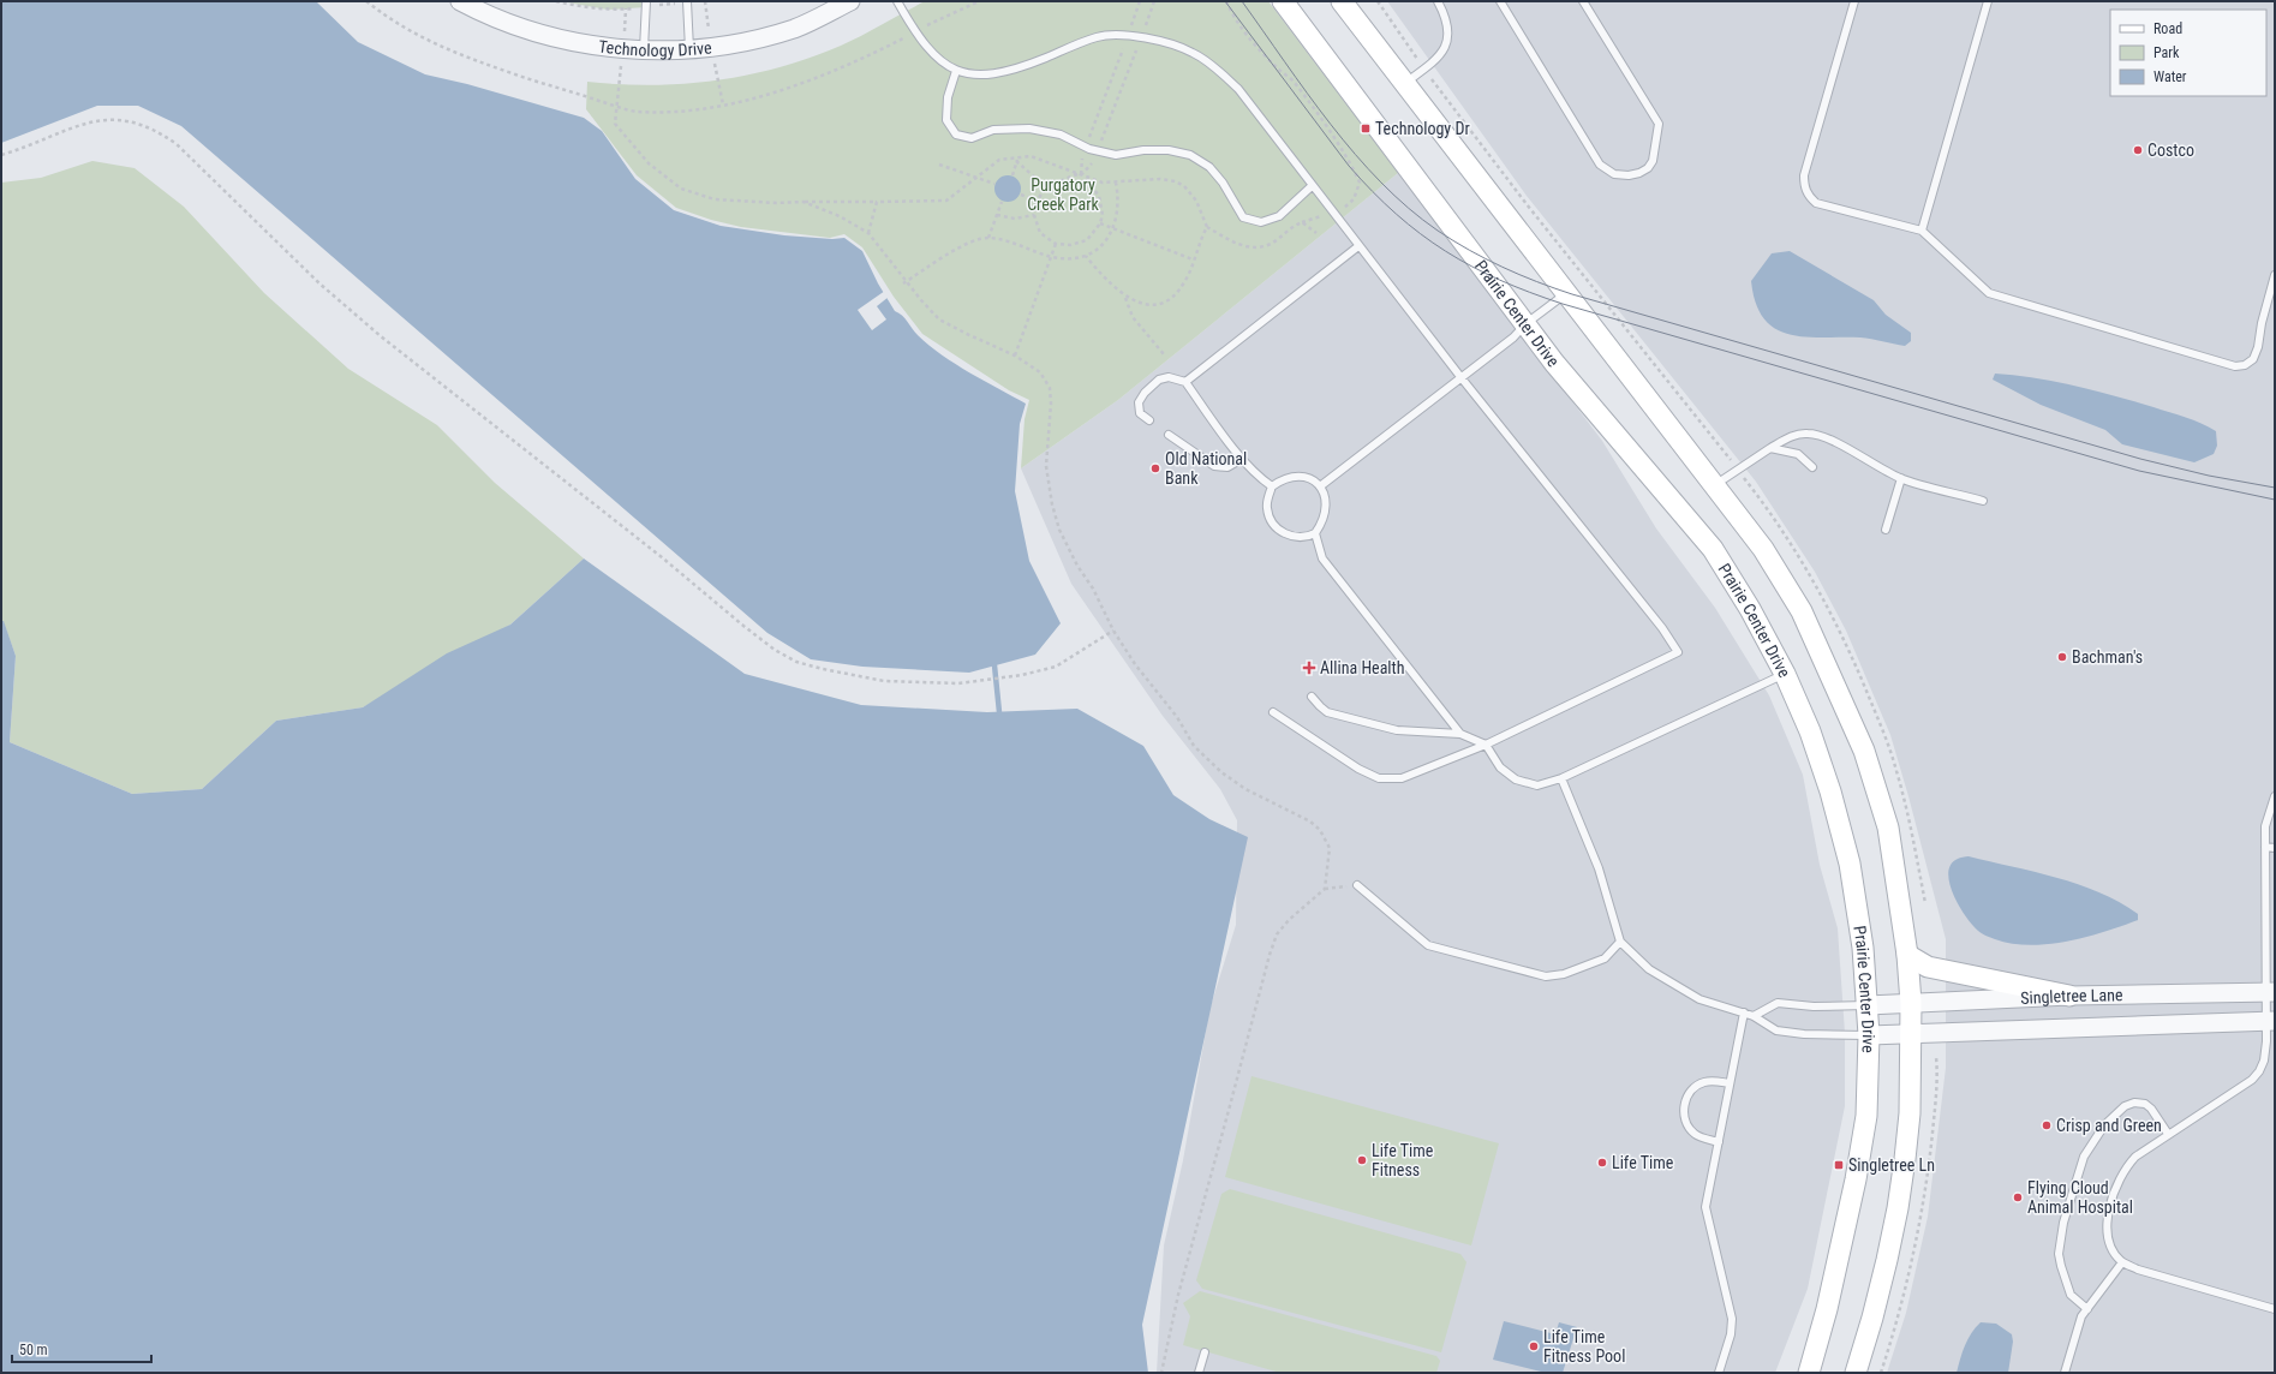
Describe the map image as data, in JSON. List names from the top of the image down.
{
  "streets": {
    "main road": ["Prairie Center Drive"],
    "street": ["Technology Drive", "Singletree Lane"]
  },
  "crossings": [
    ["Prairie Center Drive", "Singletree Lane"]
  ],
  "parks": ["Purgatory Creek Park"],
  "places": {
    "transit": ["Technology Dr", "Singletree Ln"],
    "other": [
      "Costco",
      "Old National Bank",
      "Bachman's",
      "Crisp and Green",
      "Life Time Fitness",
      "Life Time",
      "Flying Cloud Animal Hospital",
      "Life Time Fitness Pool"
    ],
    "health": ["Allina Health"]
  },
  "legend": ["Road", "Park", "Water"],
  "scale_bar": "50 m"
}
